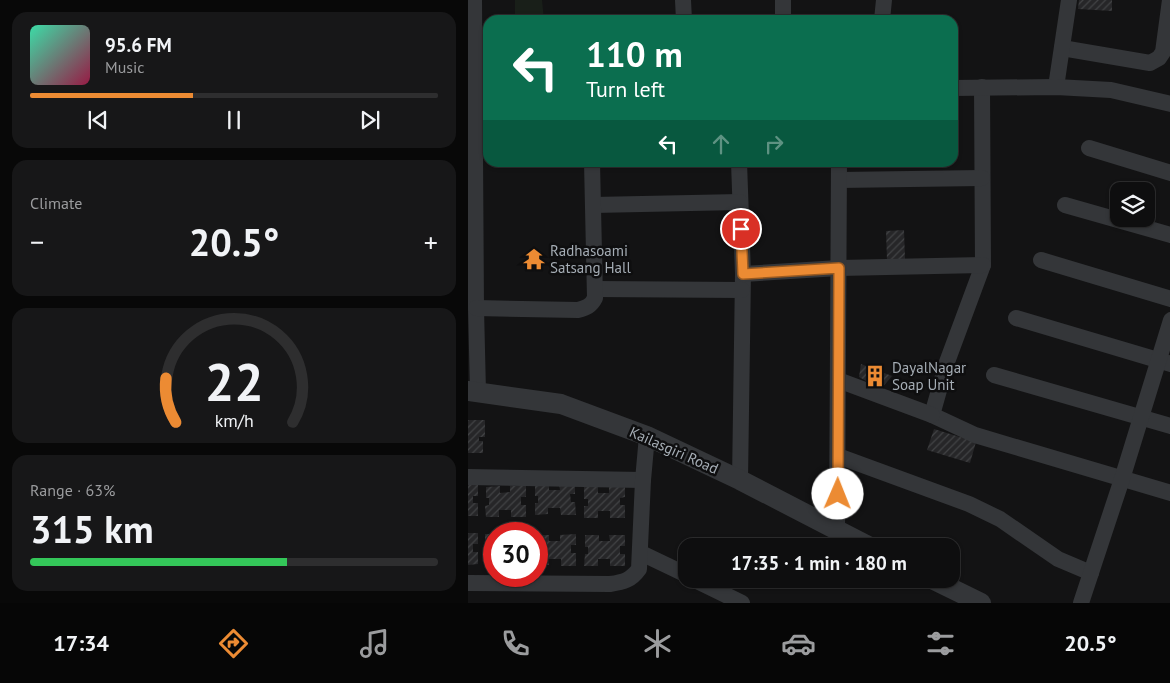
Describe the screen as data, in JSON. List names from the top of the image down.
{
  "streets": {
    "street": ["Kailasgiri Road"]
  },
  "places": {
    "temple": ["Radhasoami Satsang Hall"],
    "building": ["DayalNagar Soap Unit"]
  },
  "page": {
    "turn": ["110 m", "Turn left"],
    "song": ["95.6 FM", "Music"],
    "tile": [
      "Climate",
      ["Range · 63%", "315 km"]
    ],
    "heat": ["−", "20.5°", "+"],
    "limit": "30",
    "trip": "17:35 · 1 min · 180 m",
    "tabs": ["17:34", "20.5°"],
    "gauge": ["22", "km/h"]
  }
}
